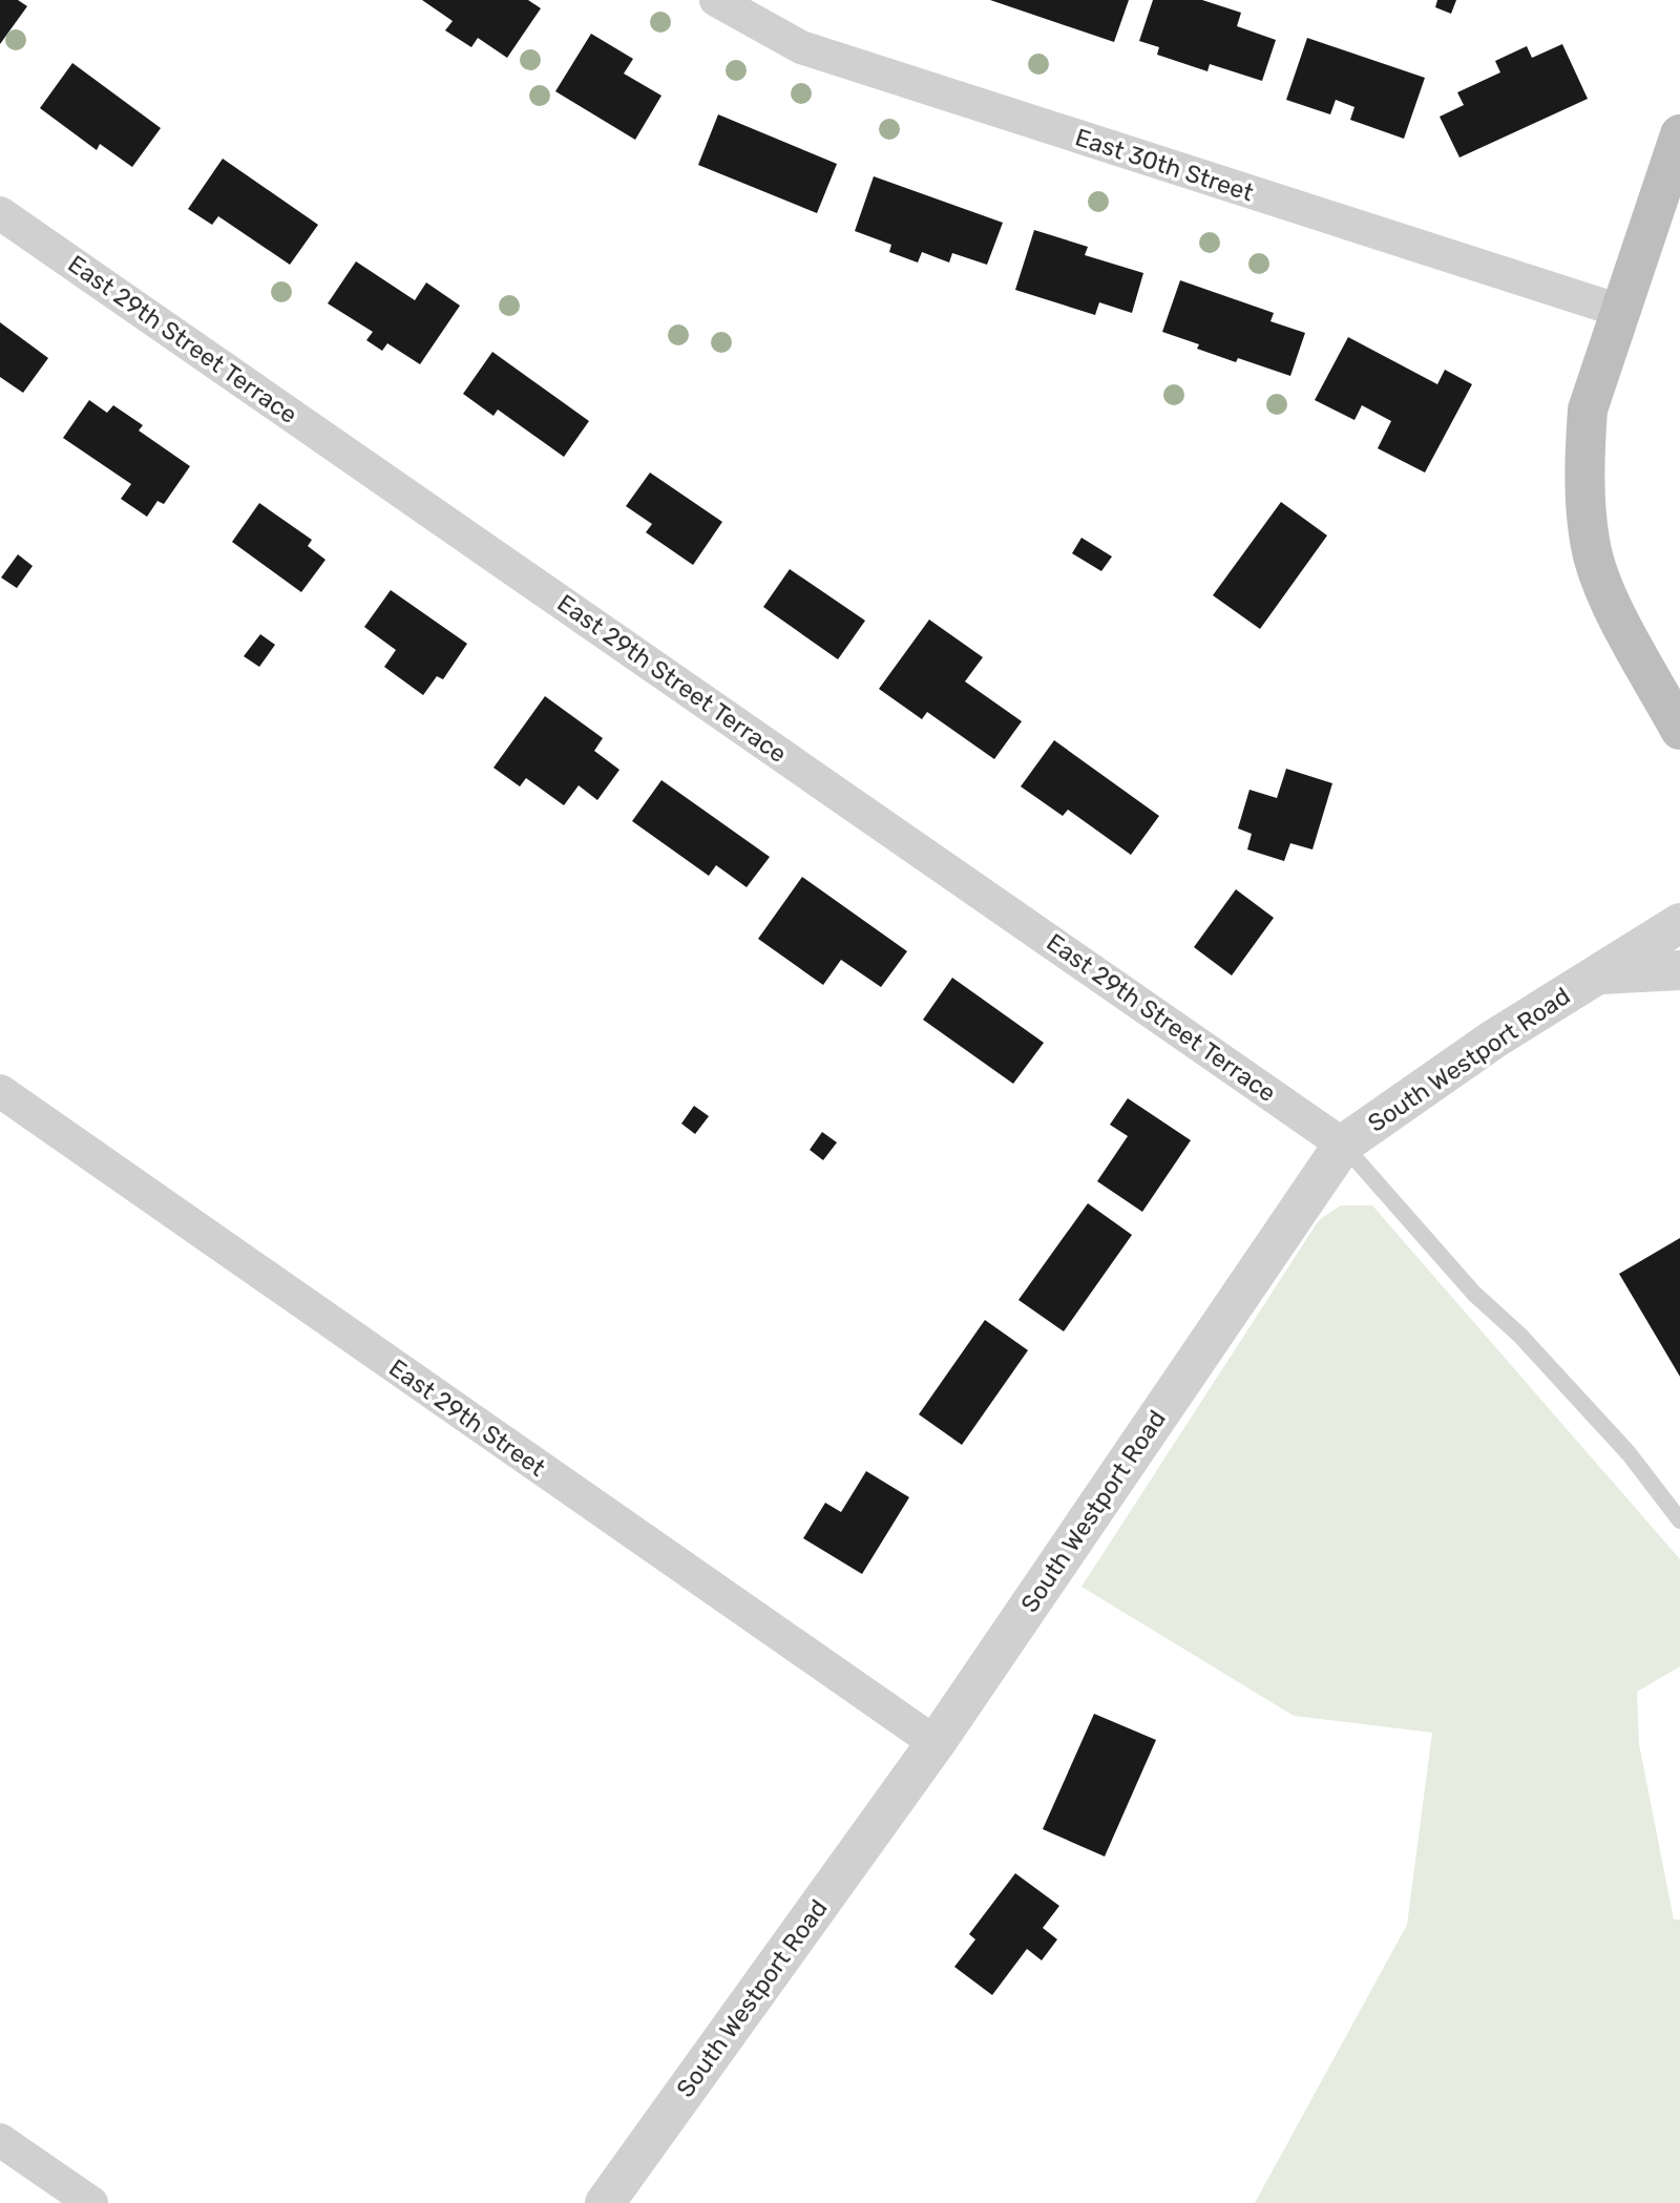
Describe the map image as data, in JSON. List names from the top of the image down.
{
  "streets": {
    "street": [
      "East 30th Street",
      "East 29th Street Terrace",
      "South Westport Road",
      "East 29th Street"
    ]
  },
  "crossings": [
    ["East 29th Street Terrace", "South Westport Road"],
    ["South Westport Road", "East 29th Street"]
  ]
}
